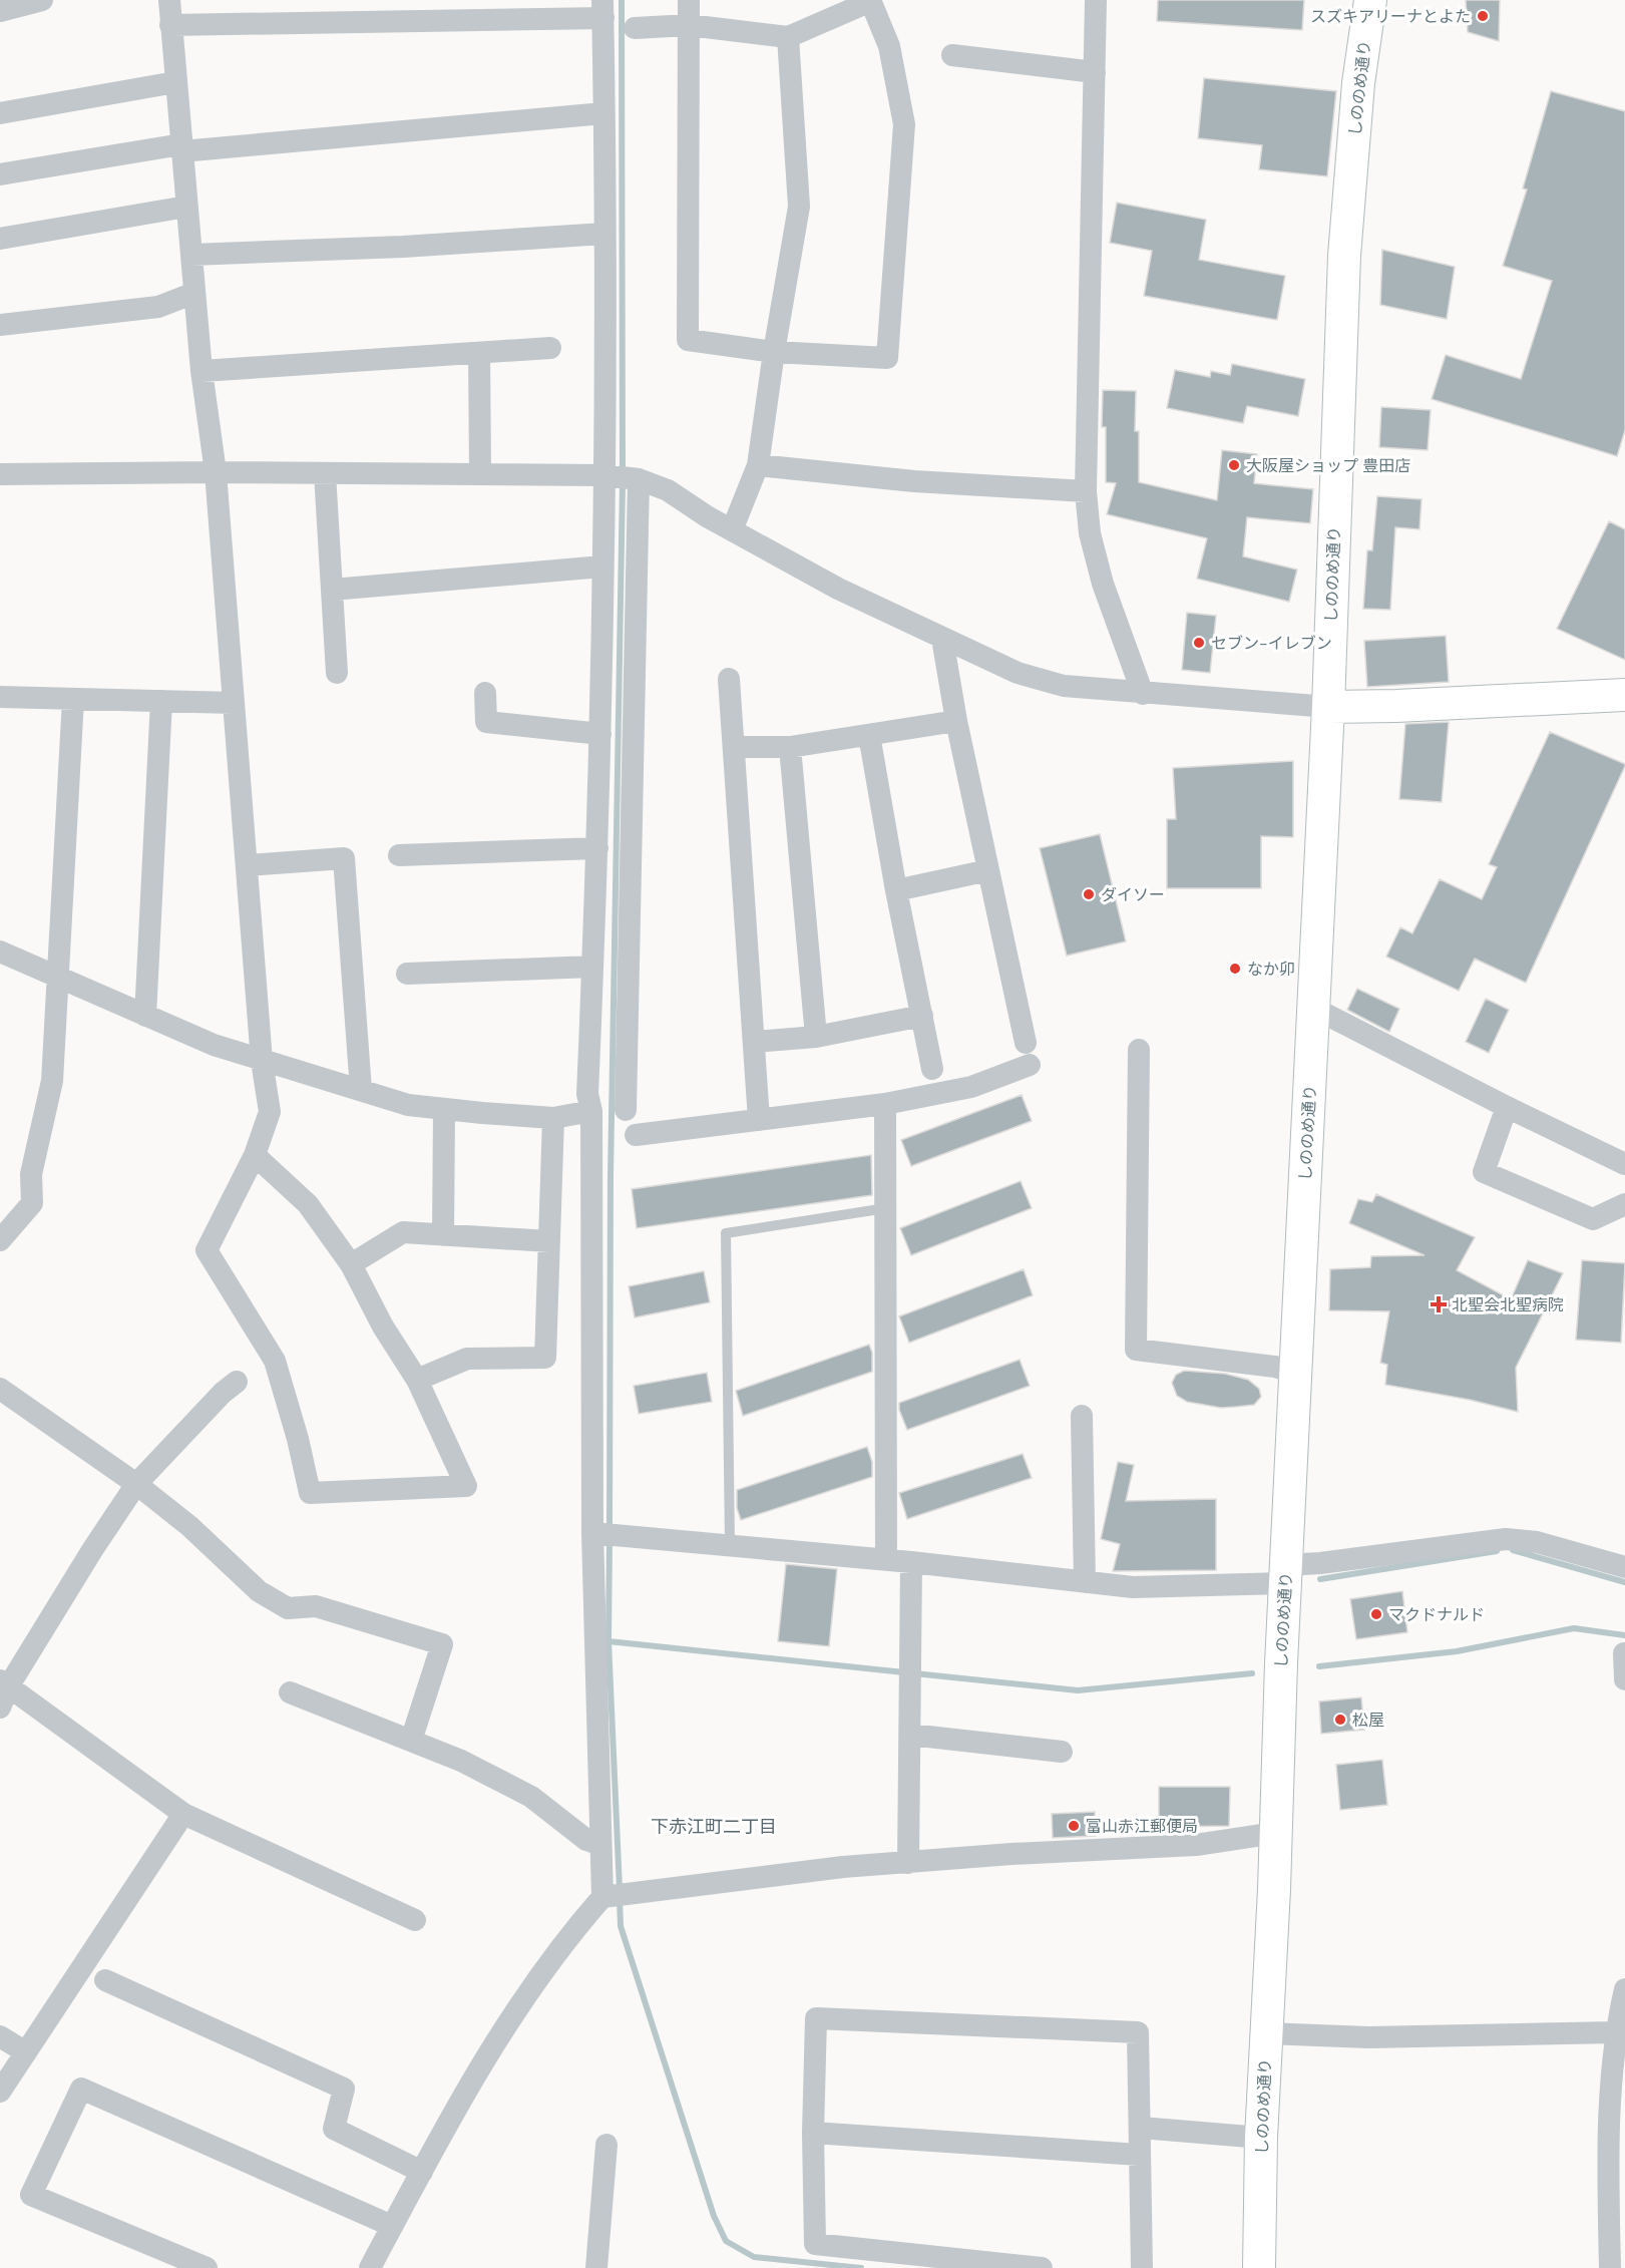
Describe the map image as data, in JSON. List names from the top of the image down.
{
  "streets": {
    "main road": ["しののめ通り"]
  },
  "districts": ["下赤江町二丁目"],
  "places": {
    "other": [
      "スズキアリーナとよた",
      "大阪屋ショップ 豊田店",
      "セブン-イレブン",
      "ダイソー",
      "なか卯",
      "マクドナルド",
      "松屋",
      "富山赤江郵便局"
    ],
    "health": ["北聖会北聖病院"]
  }
}
